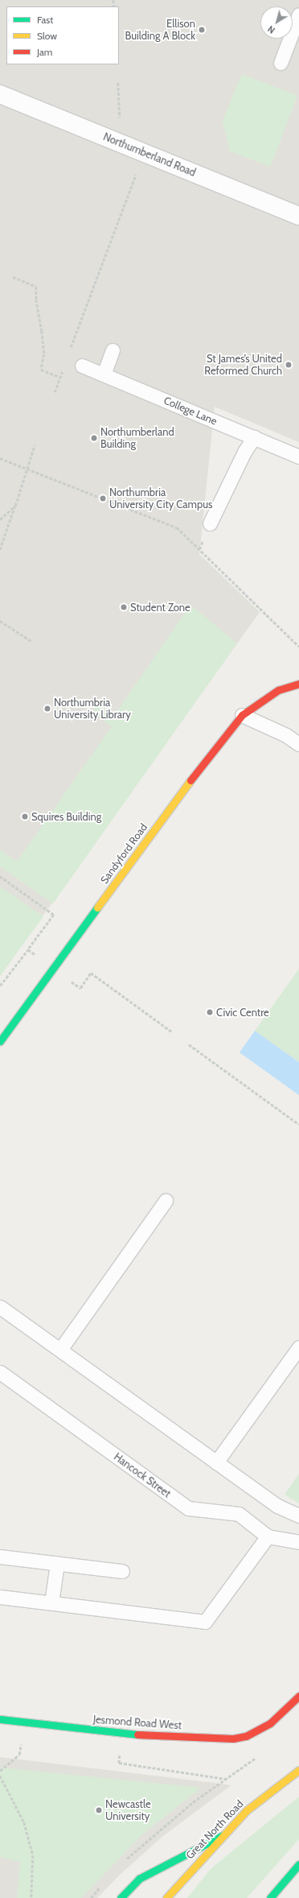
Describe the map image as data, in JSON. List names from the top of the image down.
{
  "streets": {
    "main road": ["Sandyford Road", "Jesmond Road West", "Great North Road"],
    "street": ["Northumberland Road"],
    "lane": ["College Lane", "Hancock Street"]
  },
  "places": [
    "Ellison Building A Block",
    "St James’s United Reformed Church",
    "Northumberland Building",
    "Northumbria University City Campus",
    "Student Zone",
    "Northumbria University Library",
    "Squires Building",
    "Civic Centre",
    "Newcastle University"
  ],
  "legend": ["Fast", "Slow", "Jam"],
  "north": "bottom left"
}
